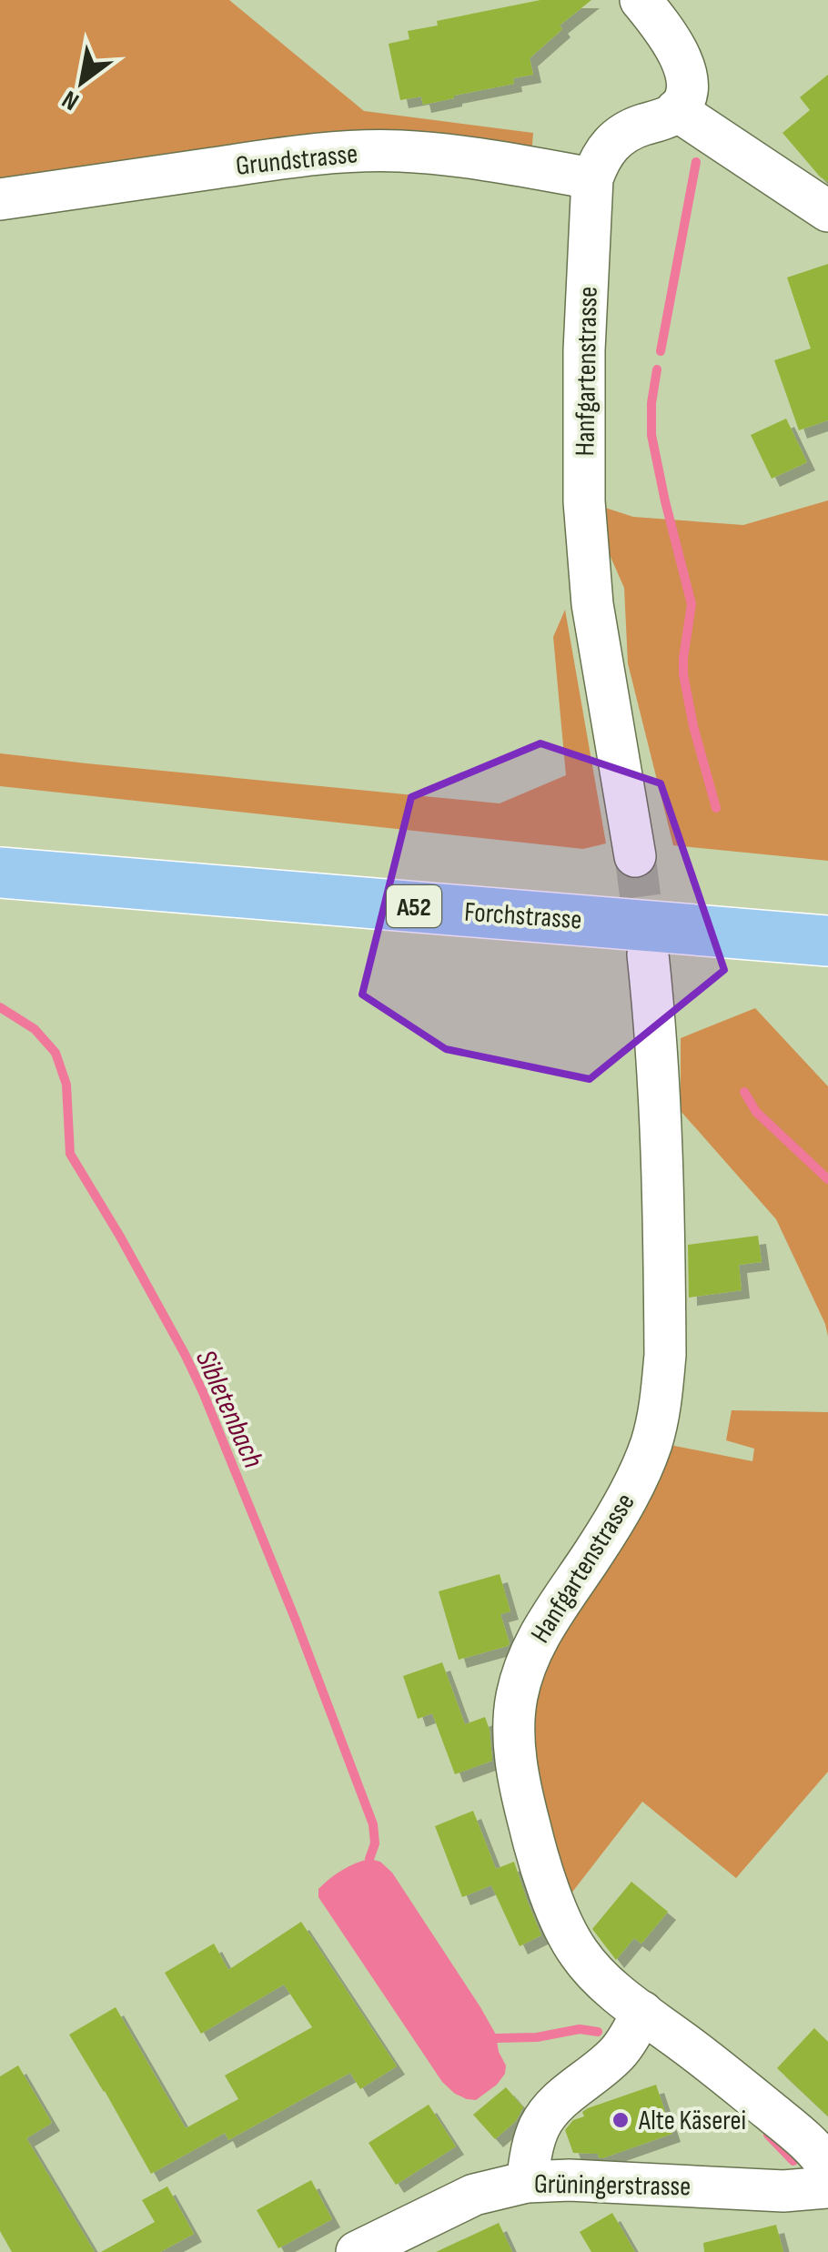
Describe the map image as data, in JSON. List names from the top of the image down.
{
  "streets": {
    "highway": ["A52", "Forchstrasse"],
    "street": ["Grundstrasse", "Hanfgartenstrasse", "Grüningerstrasse"]
  },
  "crossings": [
    ["Grundstrasse", "Hanfgartenstrasse"]
  ],
  "water": ["Sibletenbach"],
  "places": ["Alte Käserei"],
  "north": "bottom left"
}
